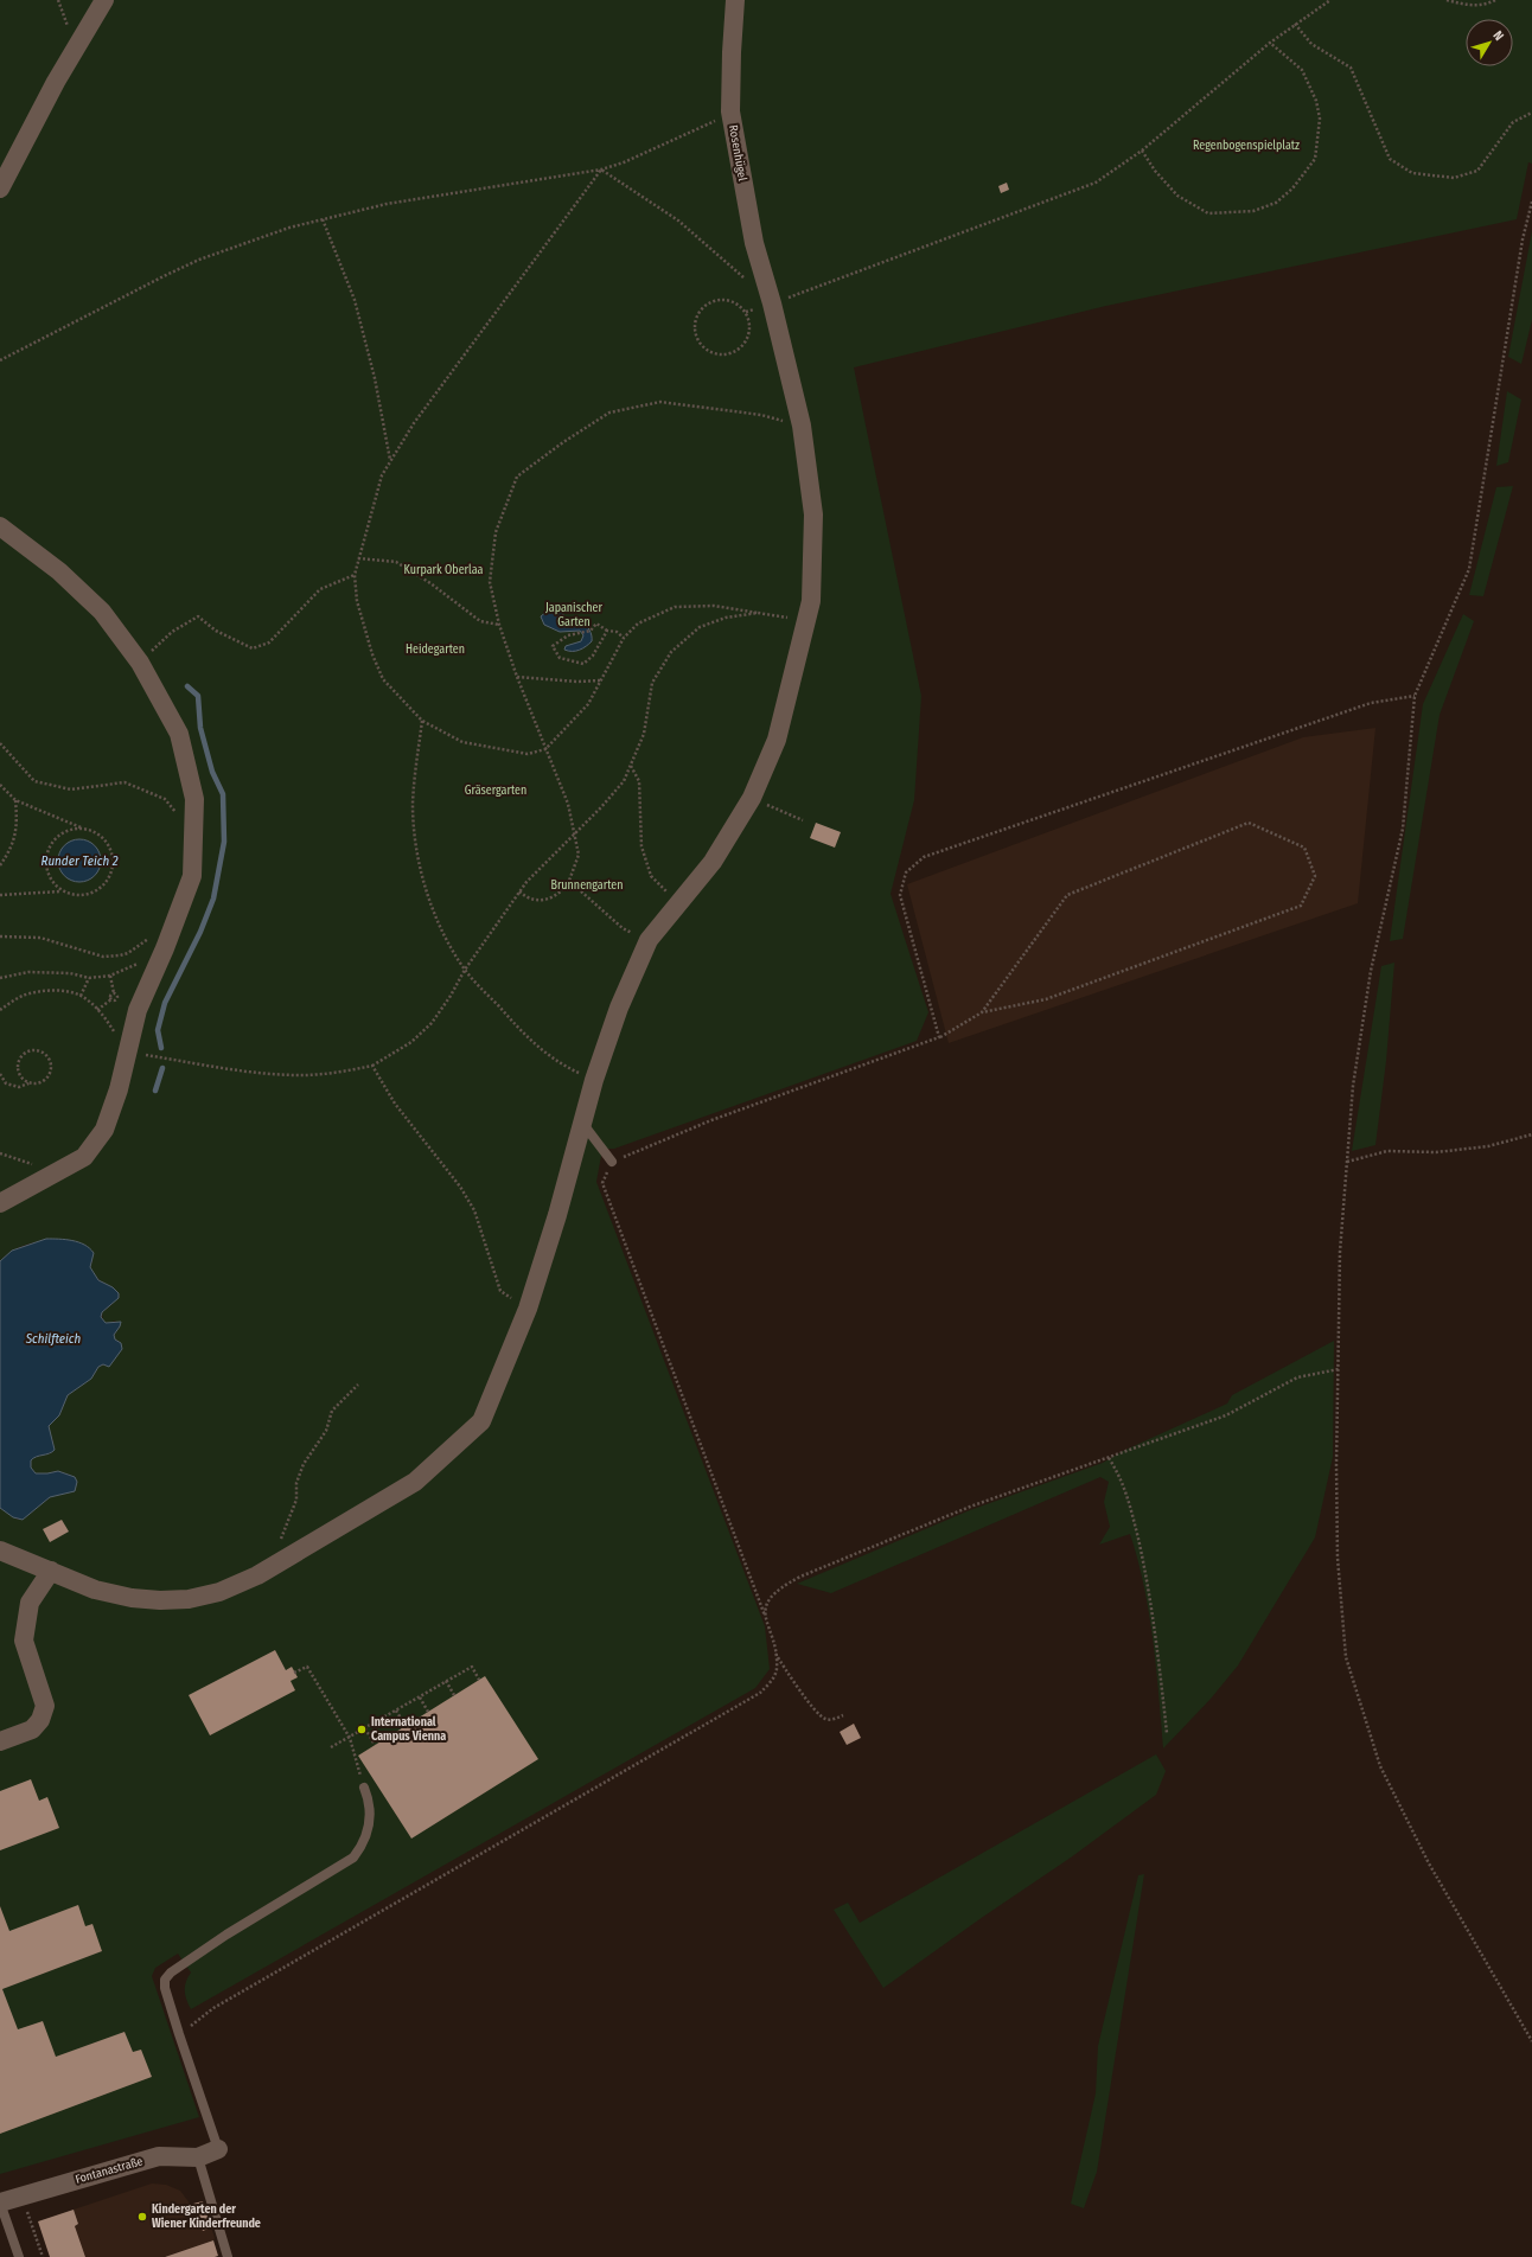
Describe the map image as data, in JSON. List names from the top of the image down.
{
  "streets": {
    "street": ["Rosenhügel", "Fontanastraße"]
  },
  "water": ["Runder Teich 2", "Schilfteich"],
  "parks": [
    "Regenbogenspielplatz",
    "Kurpark Oberlaa",
    "Japanischer Garten",
    "Heidegarten",
    "Gräsergarten",
    "Brunnengarten"
  ],
  "places": ["International Campus Vienna", "Kindergarten der Wiener Kinderfreunde"],
  "north": "top right"
}
